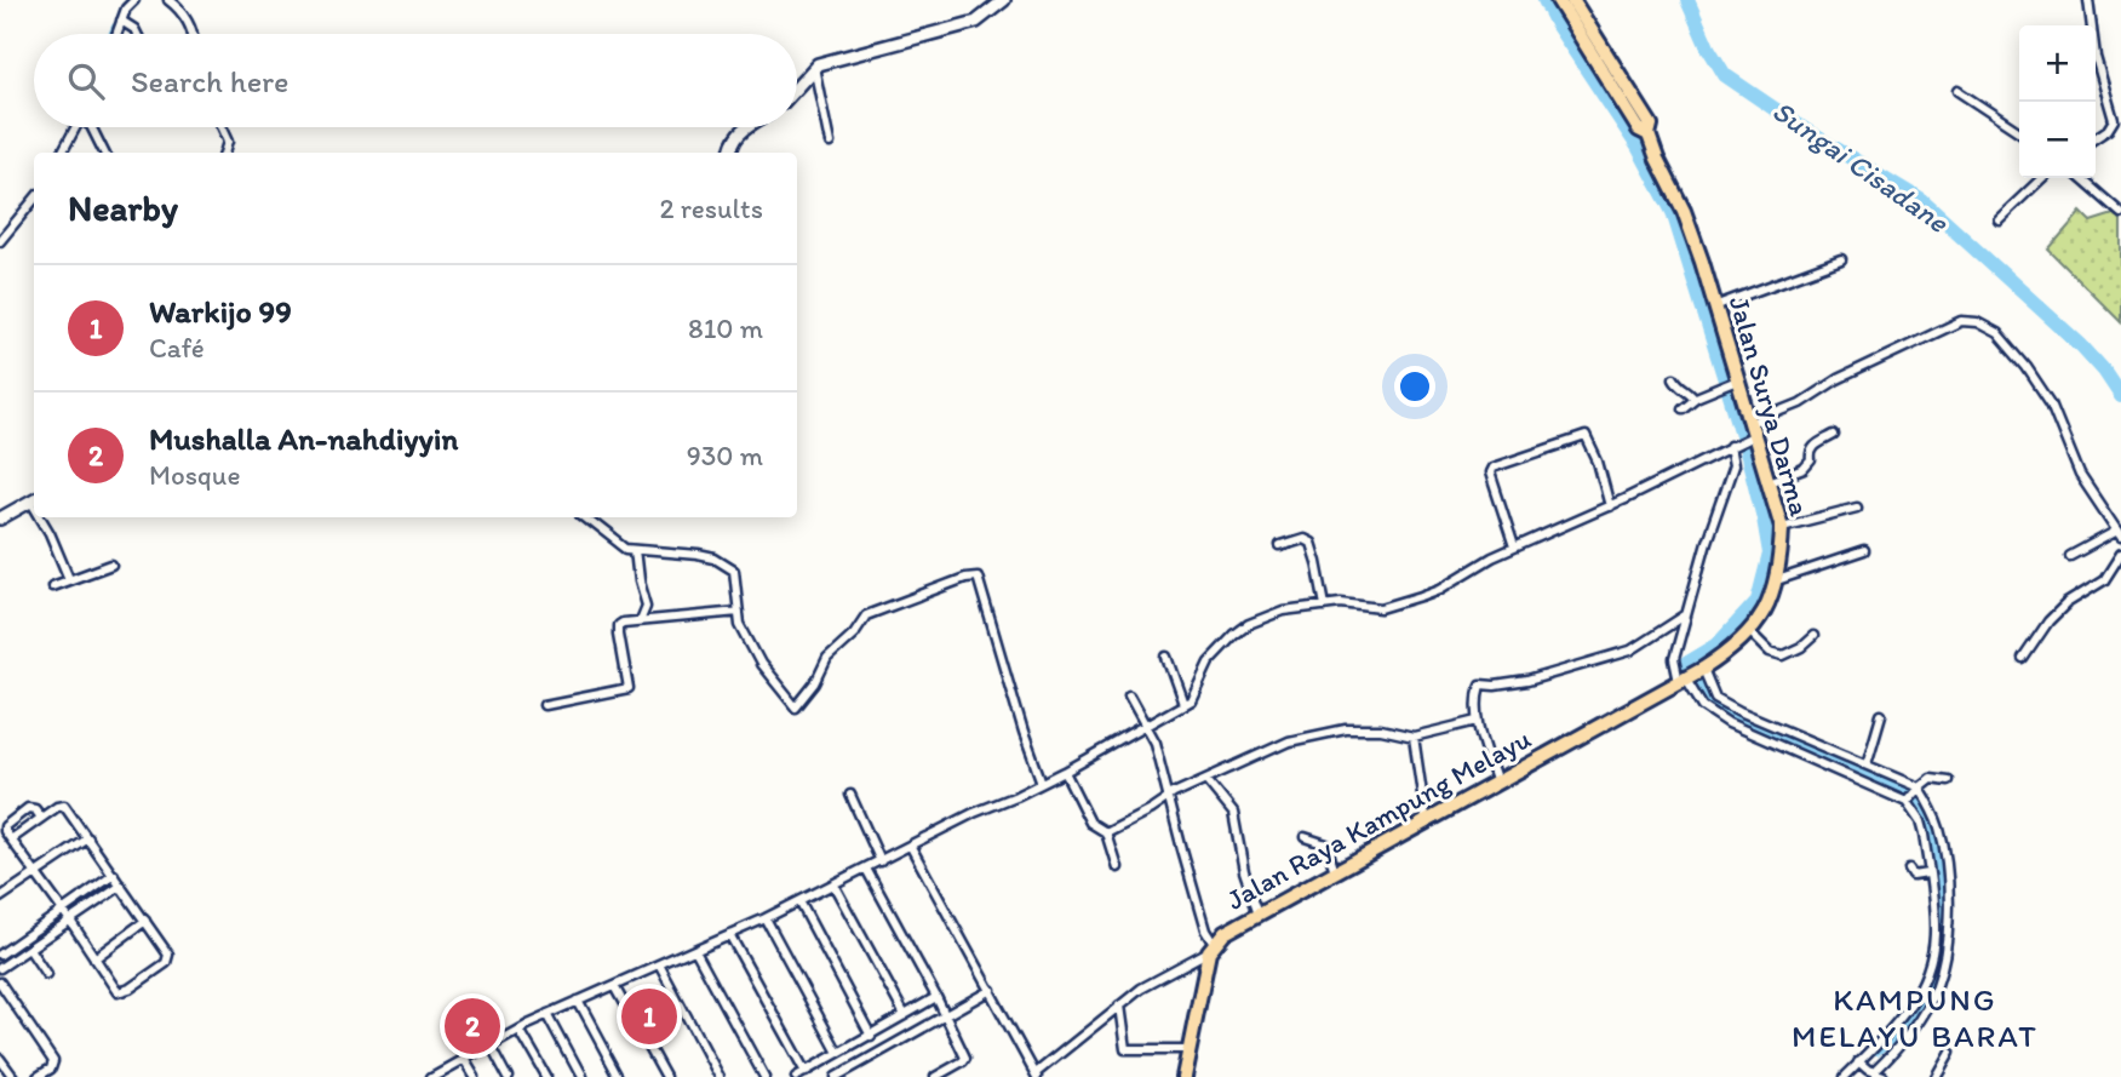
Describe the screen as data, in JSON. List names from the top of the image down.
{
  "streets": {
    "main road": ["Jalan Surya Darma", "Jalan Raya Kampung Melayu"]
  },
  "crossings": [
    ["Jalan Surya Darma", "Jalan Raya Kampung Melayu"]
  ],
  "districts": ["KAMPUNG MELAYU BARAT"],
  "water": ["Sungai Cisadane"],
  "page": {
    "map_buttons": ["+", "−"],
    "search": "Search here",
    "heading": ["Nearby", "2 results"],
    "list": [
      {
        "mark": "1",
        "name": "Warkijo 99",
        "note": "Café",
        "value": "810 m"
      },
      {
        "mark": "2",
        "name": "Mushalla An-nahdiyyin",
        "note": "Mosque",
        "value": "930 m"
      }
    ],
    "pins": ["1", "2"]
  }
}
